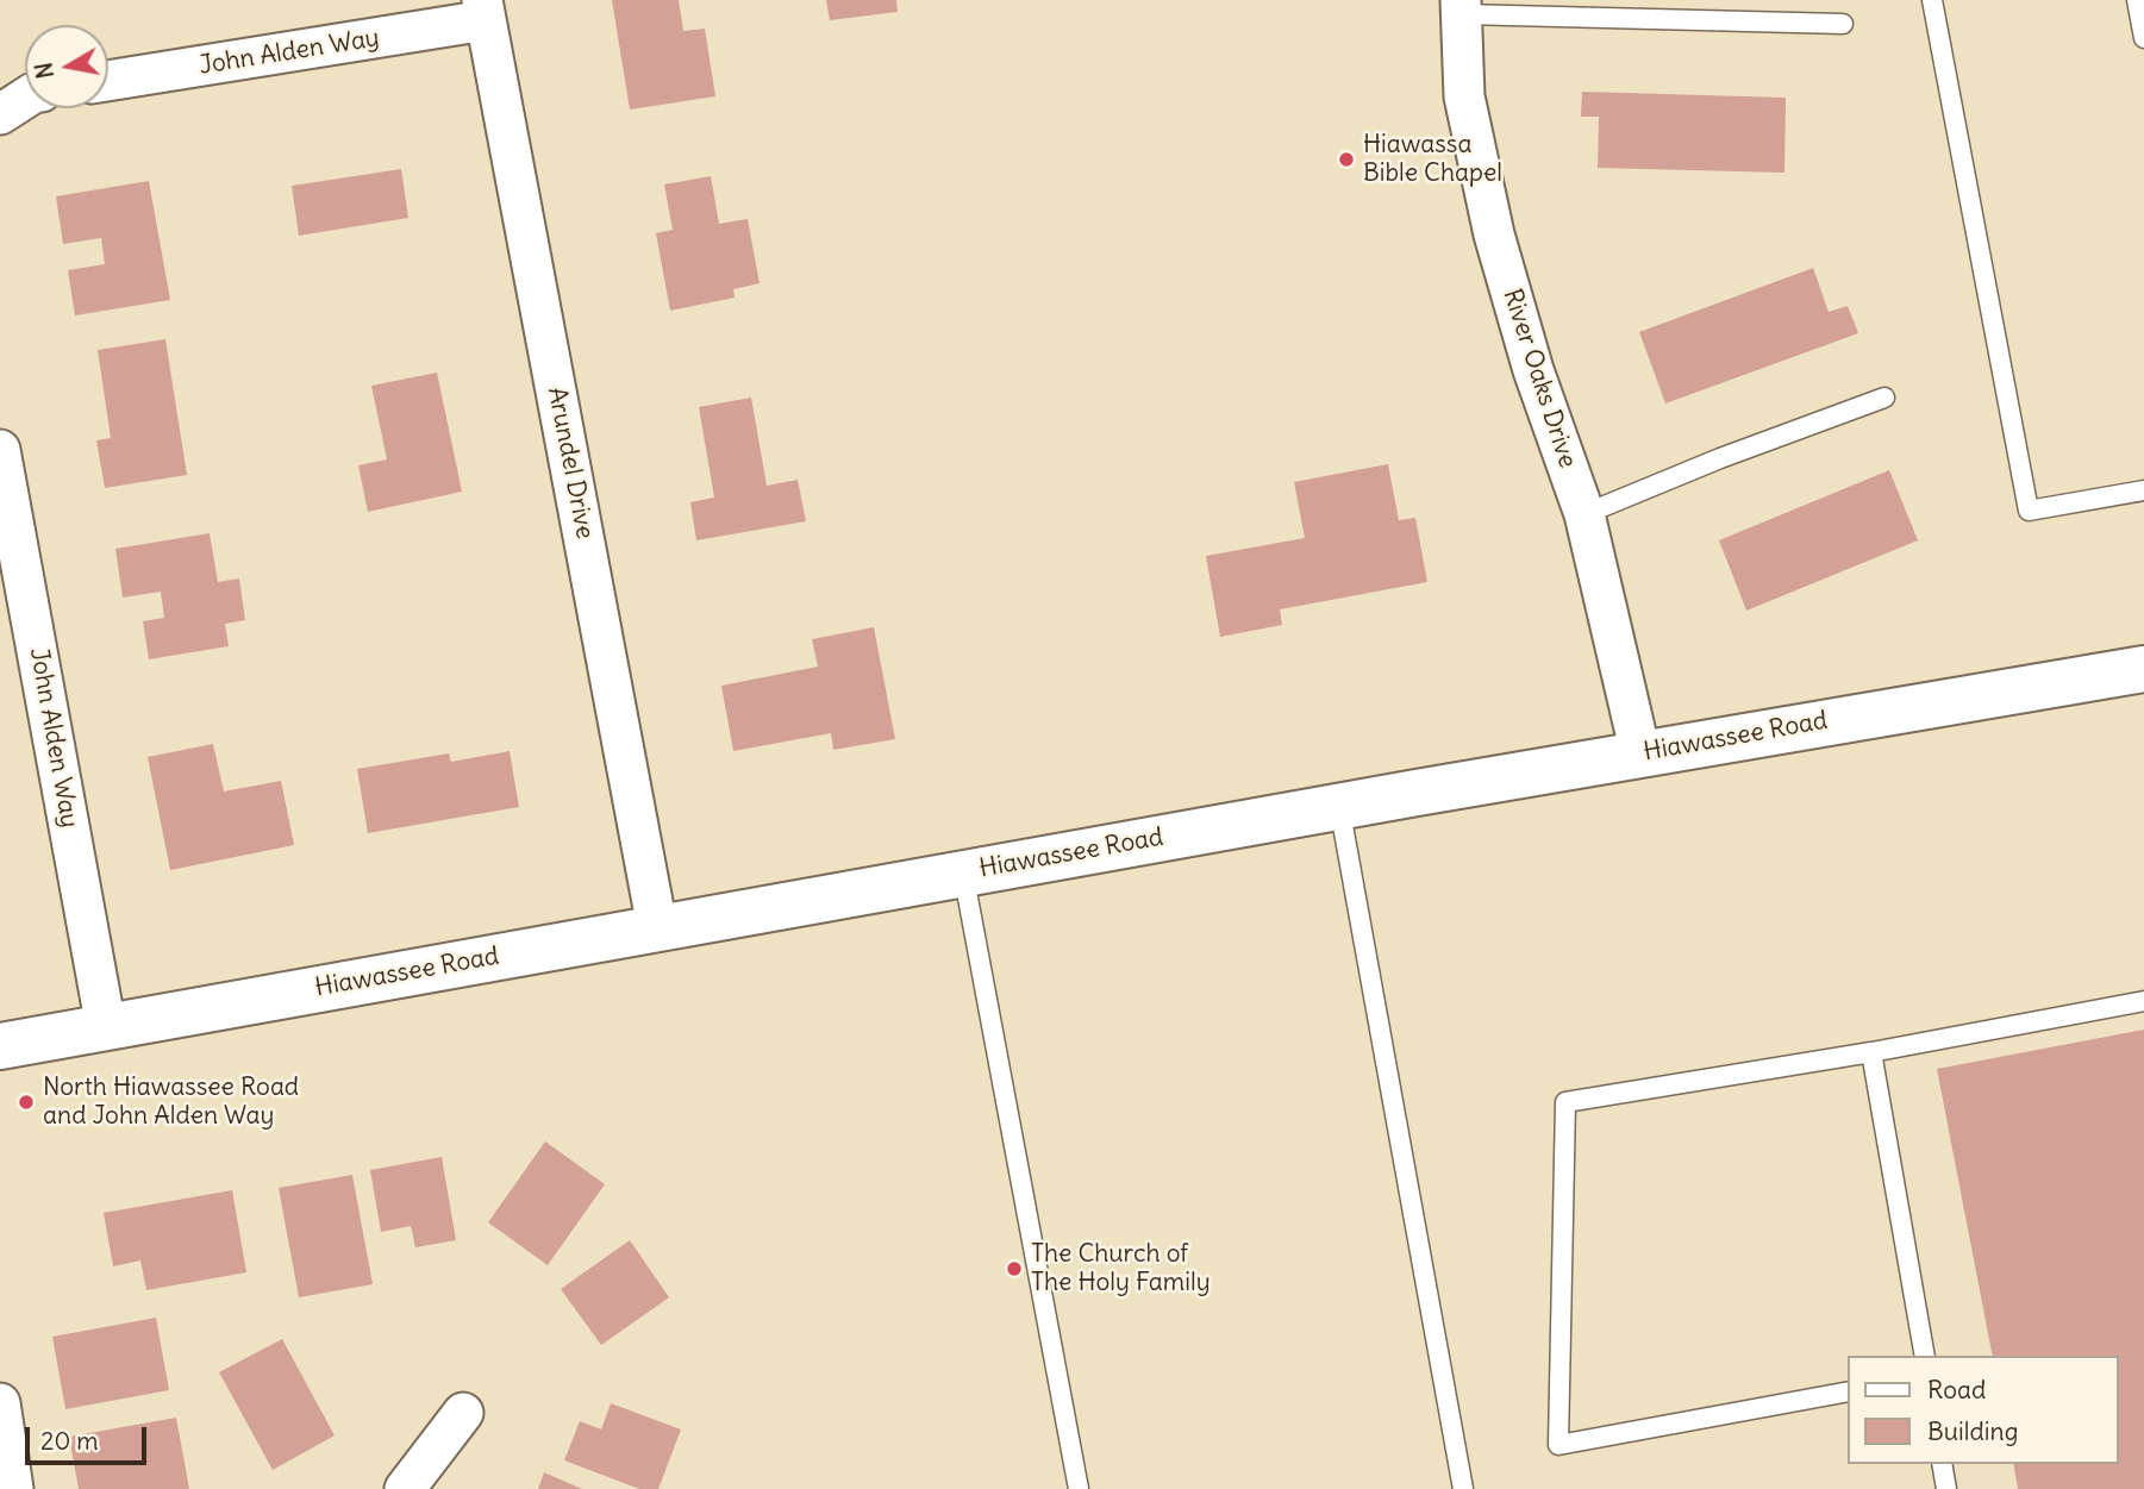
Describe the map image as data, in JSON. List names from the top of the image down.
{
  "streets": {
    "main road": ["Hiawassee Road"],
    "street": ["John Alden Way", "River Oaks Drive", "Arundel Drive"]
  },
  "crossings": [
    ["John Alden Way", "Arundel Drive"],
    ["John Alden Way", "Hiawassee Road"],
    ["River Oaks Drive", "Hiawassee Road"],
    ["Arundel Drive", "Hiawassee Road"]
  ],
  "places": ["Hiawassa Bible Chapel", "North Hiawassee Road and John Alden Way", "The Church of The Holy Family"],
  "legend": ["Road", "Building"],
  "scale_bar": "20 m",
  "north": "left"
}
